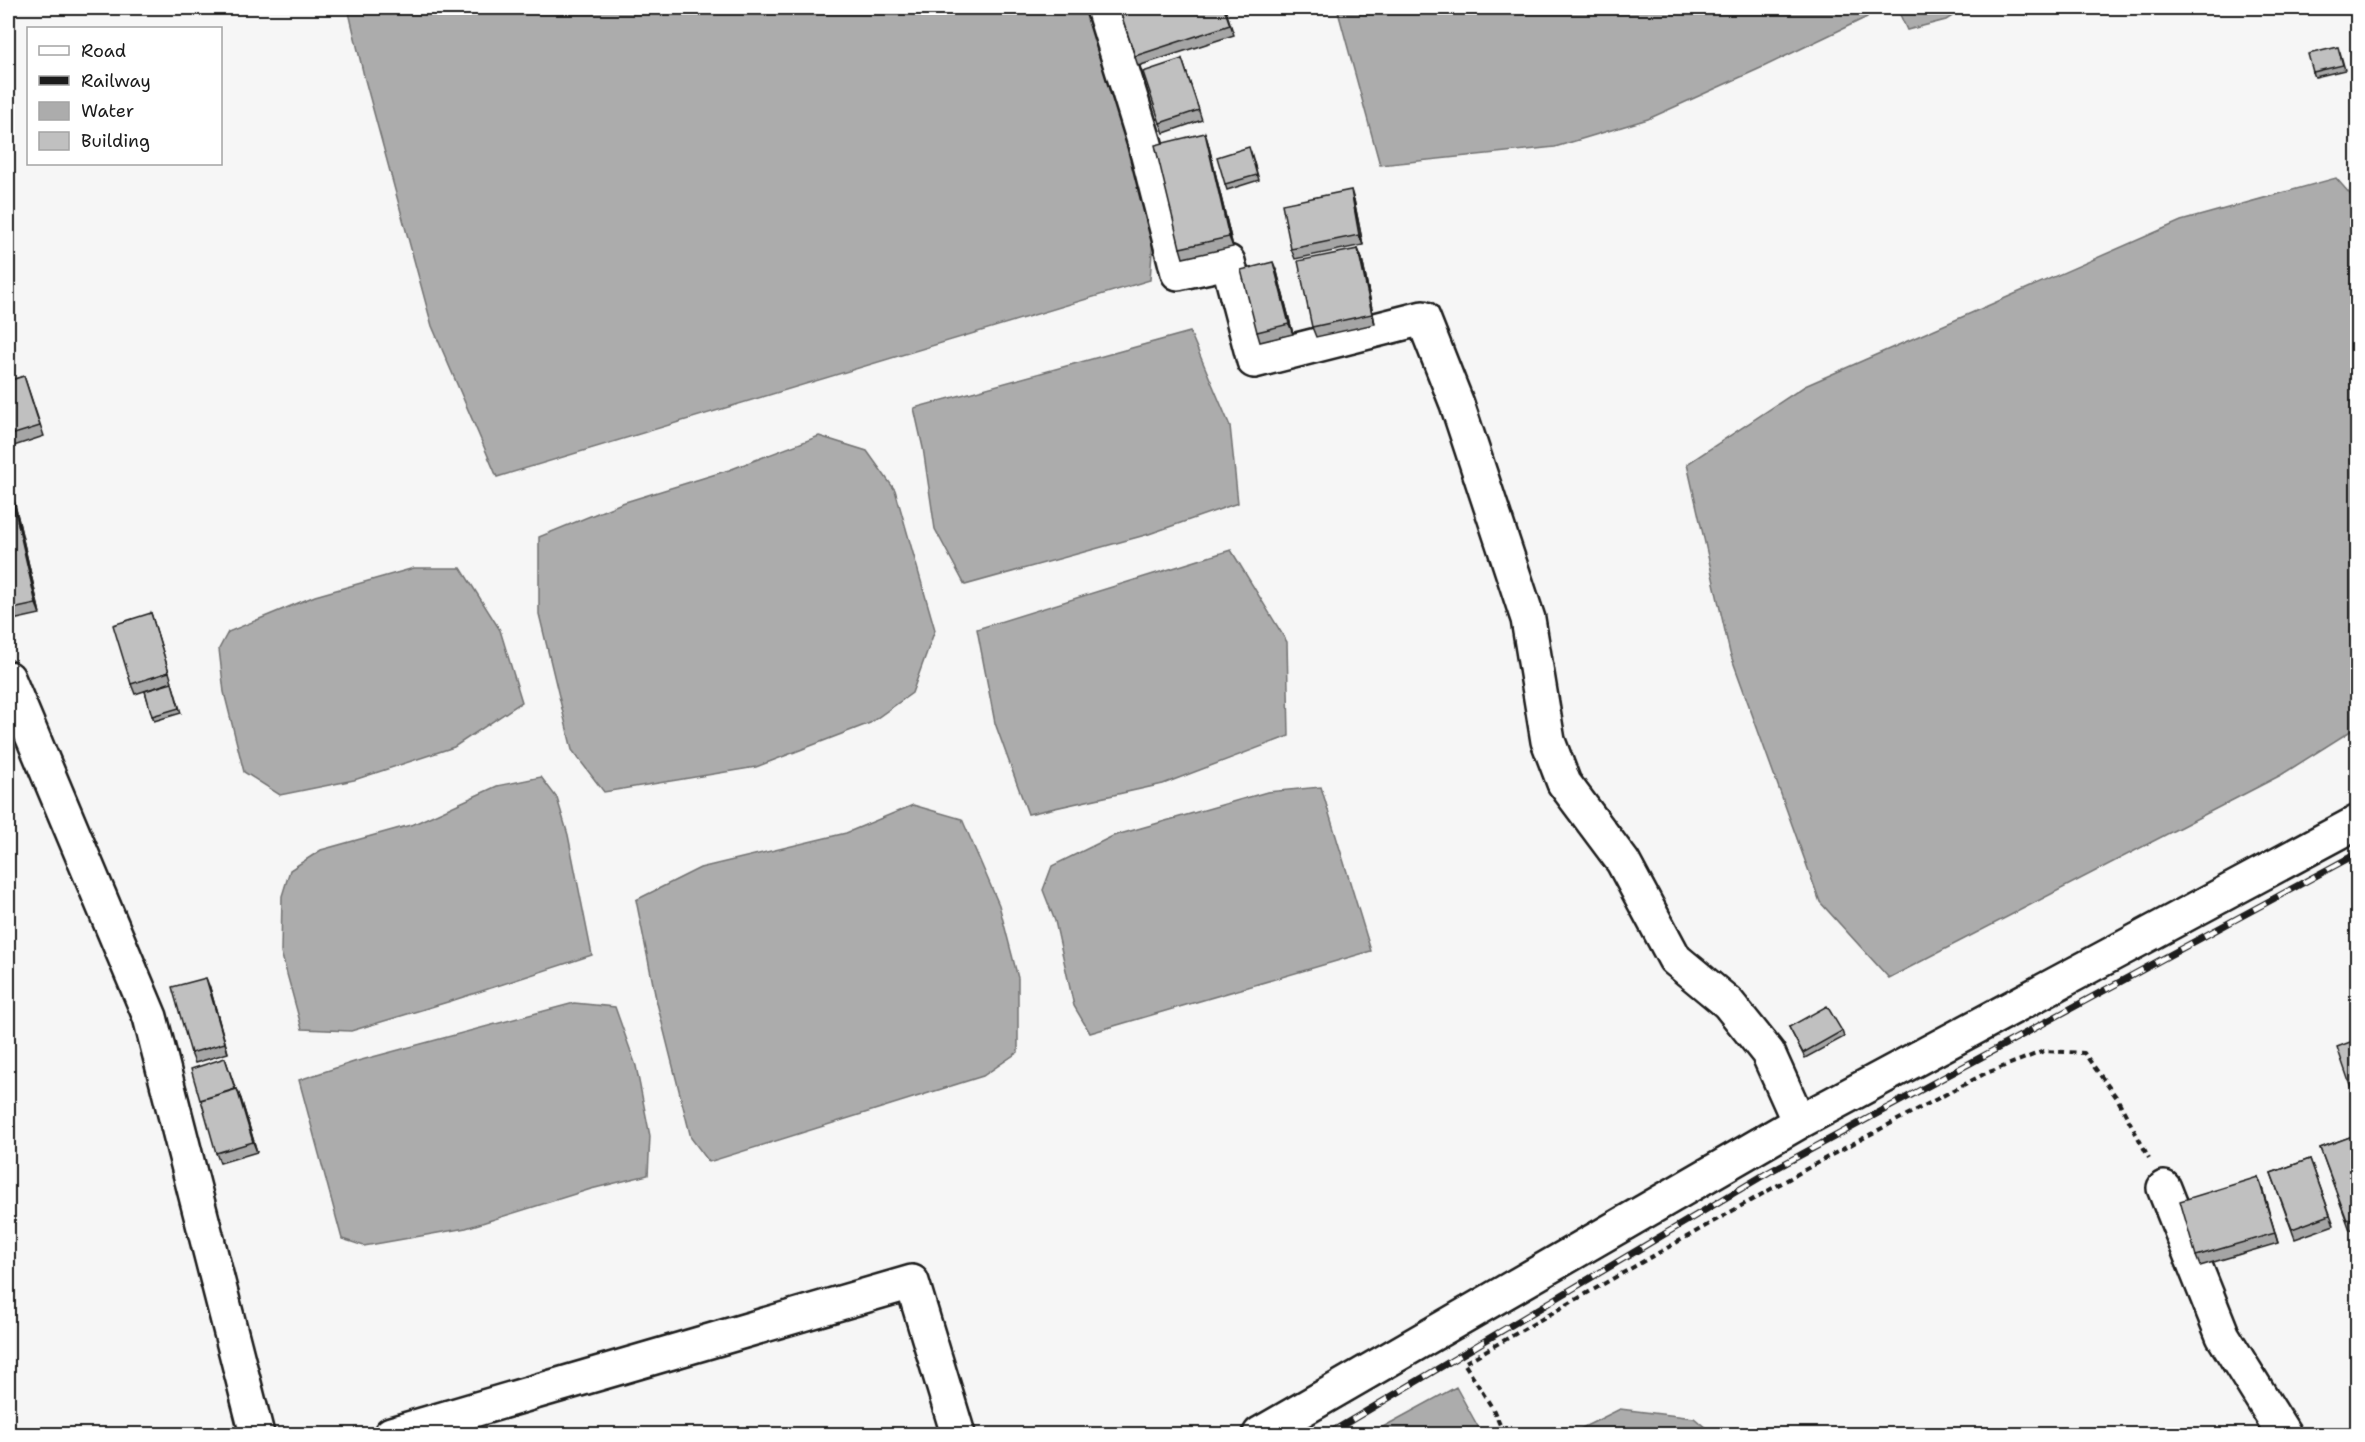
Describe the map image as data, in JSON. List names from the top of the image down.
{
  "legend": [
    "Road",
    "Railway",
    "Water",
    "Building"
  ]
}
